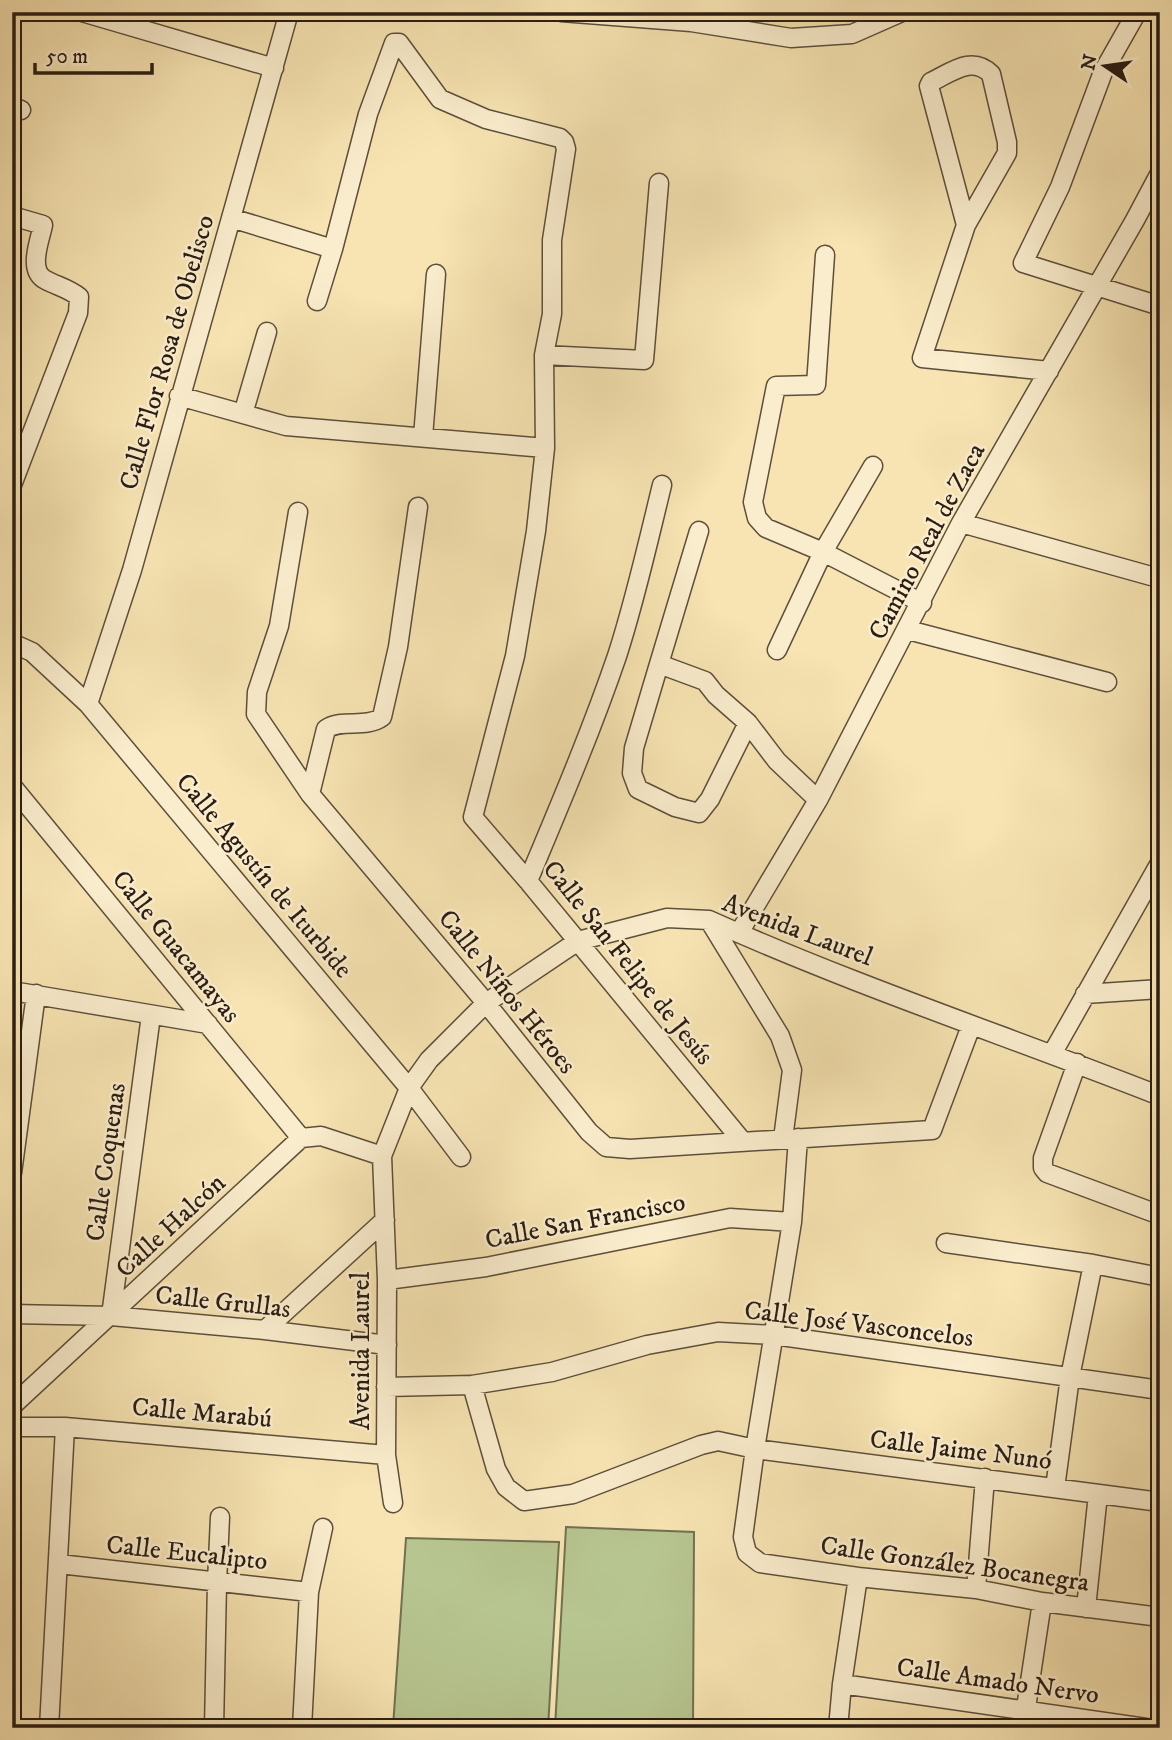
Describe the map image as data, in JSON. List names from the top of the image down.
{
  "streets": {
    "street": [
      "Calle Flor Rosa de Obelisco",
      "Camino Real de Zaca",
      "Calle Agustín de Iturbide",
      "Avenida Laurel",
      "Calle Guacamayas",
      "Calle San Felipe de Jesús",
      "Calle Niños Héroes",
      "Calle Coquenas",
      "Calle San Francisco",
      "Calle Halcón",
      "Calle Grullas",
      "Calle José Vasconcelos",
      "Calle Marabú",
      "Calle Jaime Nunó",
      "Calle Eucalipto",
      "Calle González Bocanegra",
      "Calle Amado Nervo"
    ]
  },
  "crossings": [
    ["Calle Flor Rosa de Obelisco", "Calle Agustín de Iturbide"],
    ["Camino Real de Zaca", "Avenida Laurel"],
    ["Calle Agustín de Iturbide", "Avenida Laurel"],
    ["Avenida Laurel", "Calle San Felipe de Jesús"],
    ["Avenida Laurel", "Calle Niños Héroes"],
    ["Avenida Laurel", "Calle San Francisco"],
    ["Avenida Laurel", "Calle Grullas"],
    ["Avenida Laurel", "Calle José Vasconcelos"],
    ["Avenida Laurel", "Calle Marabú"],
    ["Calle Guacamayas", "Calle Halcón"],
    ["Calle San Felipe de Jesús", "Calle Niños Héroes"],
    ["Calle Coquenas", "Calle Halcón"],
    ["Calle Coquenas", "Calle Grullas"],
    ["Calle Halcón", "Calle Grullas"],
    ["Calle Jaime Nunó", "Calle González Bocanegra"]
  ],
  "scale_bar": "50 m",
  "north": "left"
}
